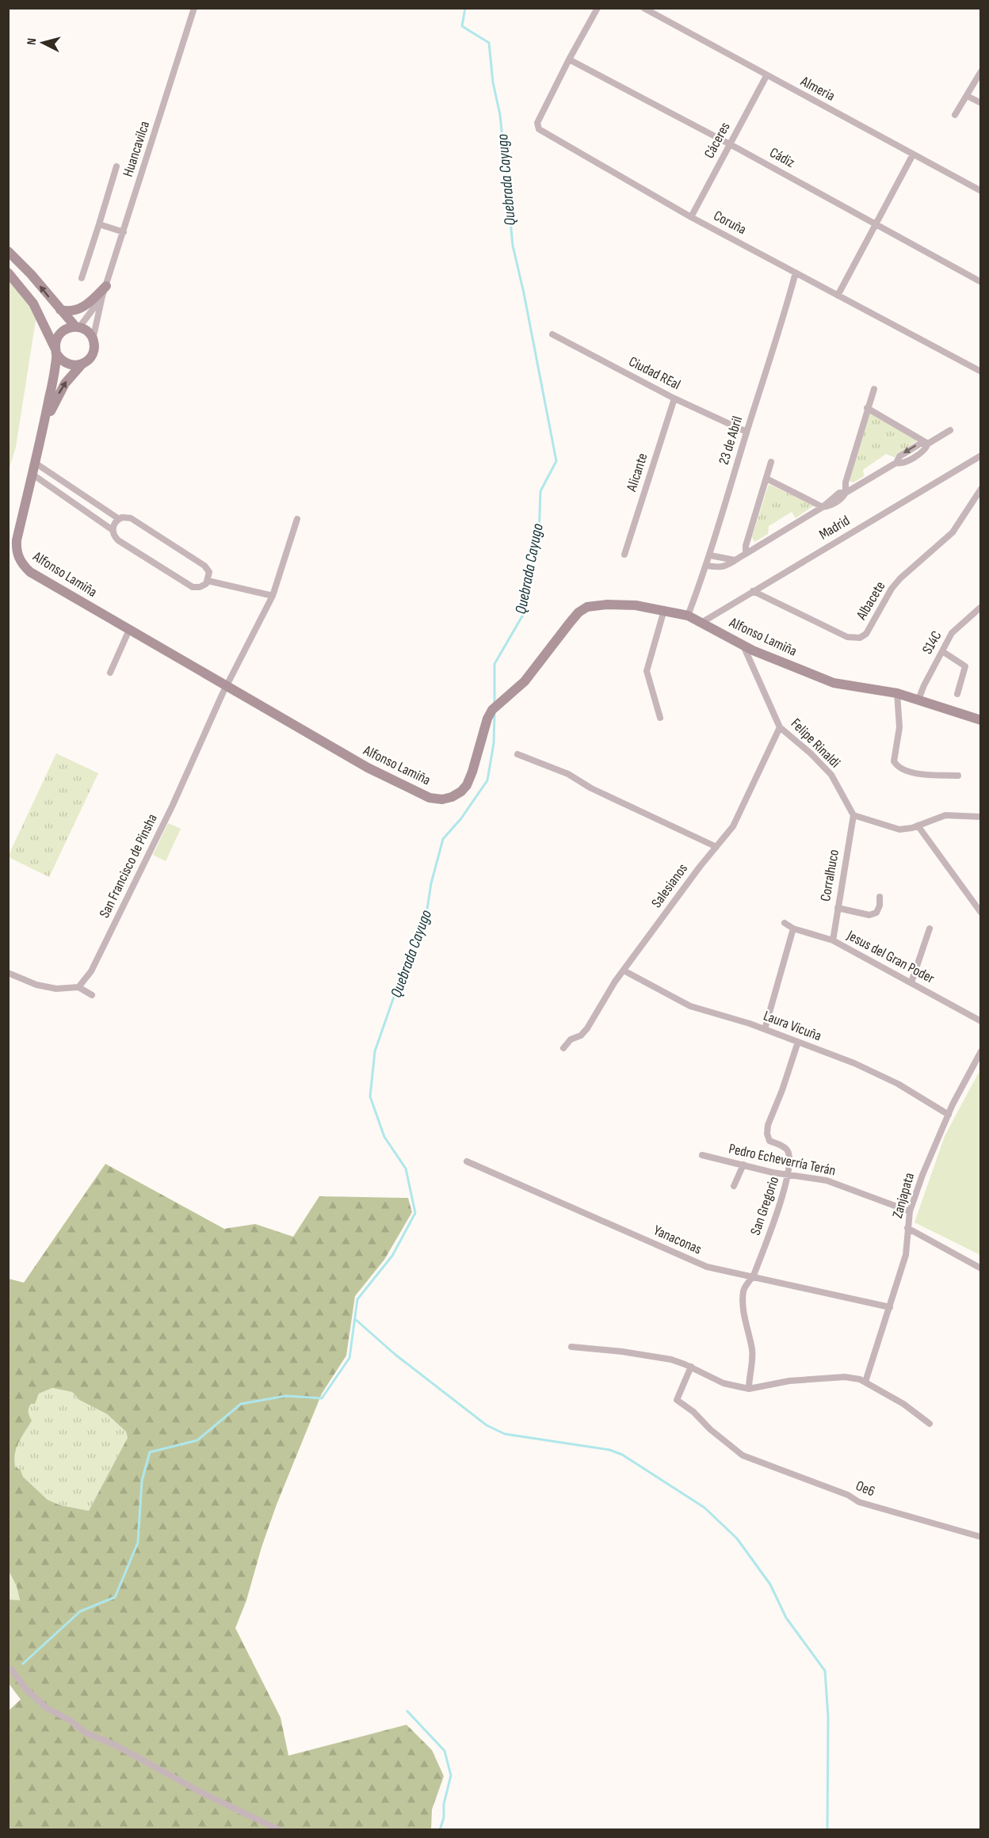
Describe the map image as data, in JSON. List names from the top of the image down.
{
  "streets": {
    "street": [
      "Almeria",
      "Cáceres",
      "Huancavilca",
      "Cádiz",
      "Coruña",
      "Ciudad REal",
      "23 de Abril",
      "Alicante",
      "Madrid",
      "Alfonso Lamiña",
      "Albacete",
      "S14C",
      "Felipe Rinaldi",
      "San Francisco de Pinsha",
      "Corralhuco",
      "Salesianos",
      "Jesus del Gran Poder",
      "Laura Vicuña",
      "Pedro Echeverría Terán",
      "Zanjapata",
      "San Gregorio",
      "Yanaconas",
      "Oe6"
    ]
  },
  "crossings": [
    ["Almeria", "Cáceres"],
    ["Cáceres", "Cádiz"],
    ["Cáceres", "Coruña"],
    ["Huancavilca", "Alfonso Lamiña"],
    ["Cádiz", "Coruña"],
    ["Coruña", "23 de Abril"],
    ["Ciudad REal", "23 de Abril"],
    ["Ciudad REal", "Alicante"],
    ["23 de Abril", "Alfonso Lamiña"],
    ["Madrid", "Alfonso Lamiña"],
    ["Madrid", "Albacete"],
    ["Alfonso Lamiña", "S14C"],
    ["Alfonso Lamiña", "Felipe Rinaldi"],
    ["Alfonso Lamiña", "San Francisco de Pinsha"],
    ["Felipe Rinaldi", "Corralhuco"],
    ["Felipe Rinaldi", "Salesianos"],
    ["Corralhuco", "Jesus del Gran Poder"],
    ["Salesianos", "Laura Vicuña"],
    ["Laura Vicuña", "Zanjapata"],
    ["Laura Vicuña", "San Gregorio"],
    ["Pedro Echeverría Terán", "Zanjapata"],
    ["Pedro Echeverría Terán", "San Gregorio"],
    ["Zanjapata", "Yanaconas"],
    ["San Gregorio", "Yanaconas"]
  ],
  "water": ["Quebrada Cayugo"],
  "north": "left"
}
